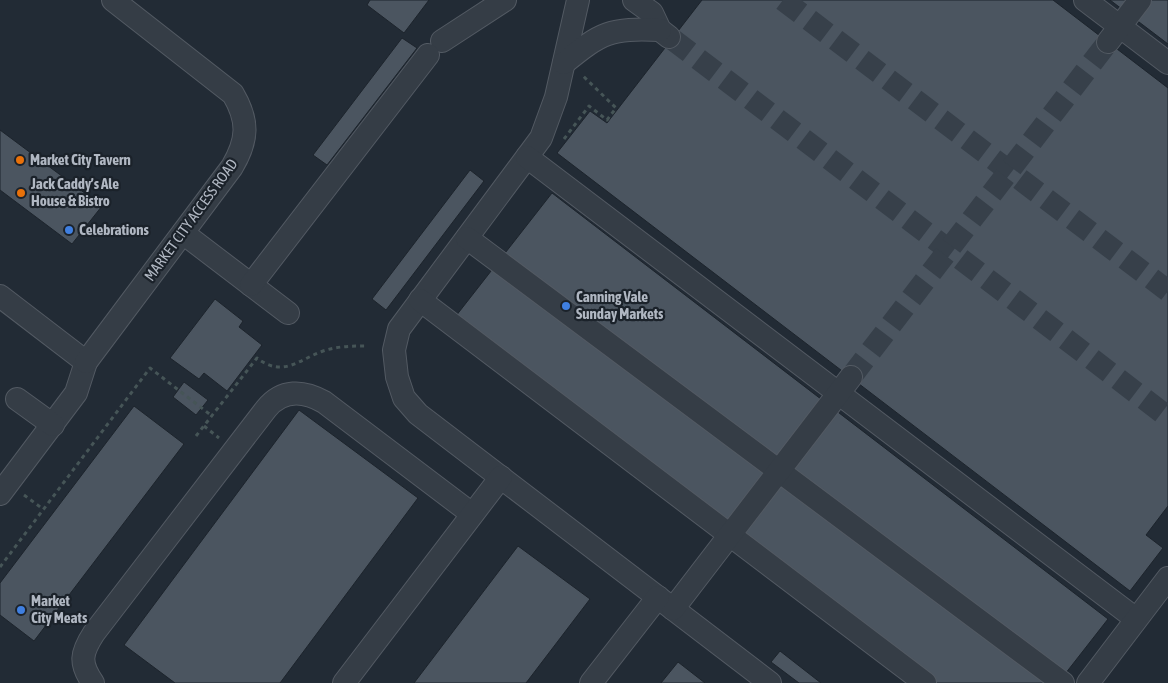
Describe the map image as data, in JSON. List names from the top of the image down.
{
  "streets": {
    "street": ["MARKET CITY ACCESS ROAD"]
  },
  "places": [
    "Market City Tavern",
    "Jack Caddy’s Ale House & Bistro",
    "Celebrations",
    "Canning Vale Sunday Markets",
    "Market City Meats"
  ]
}
